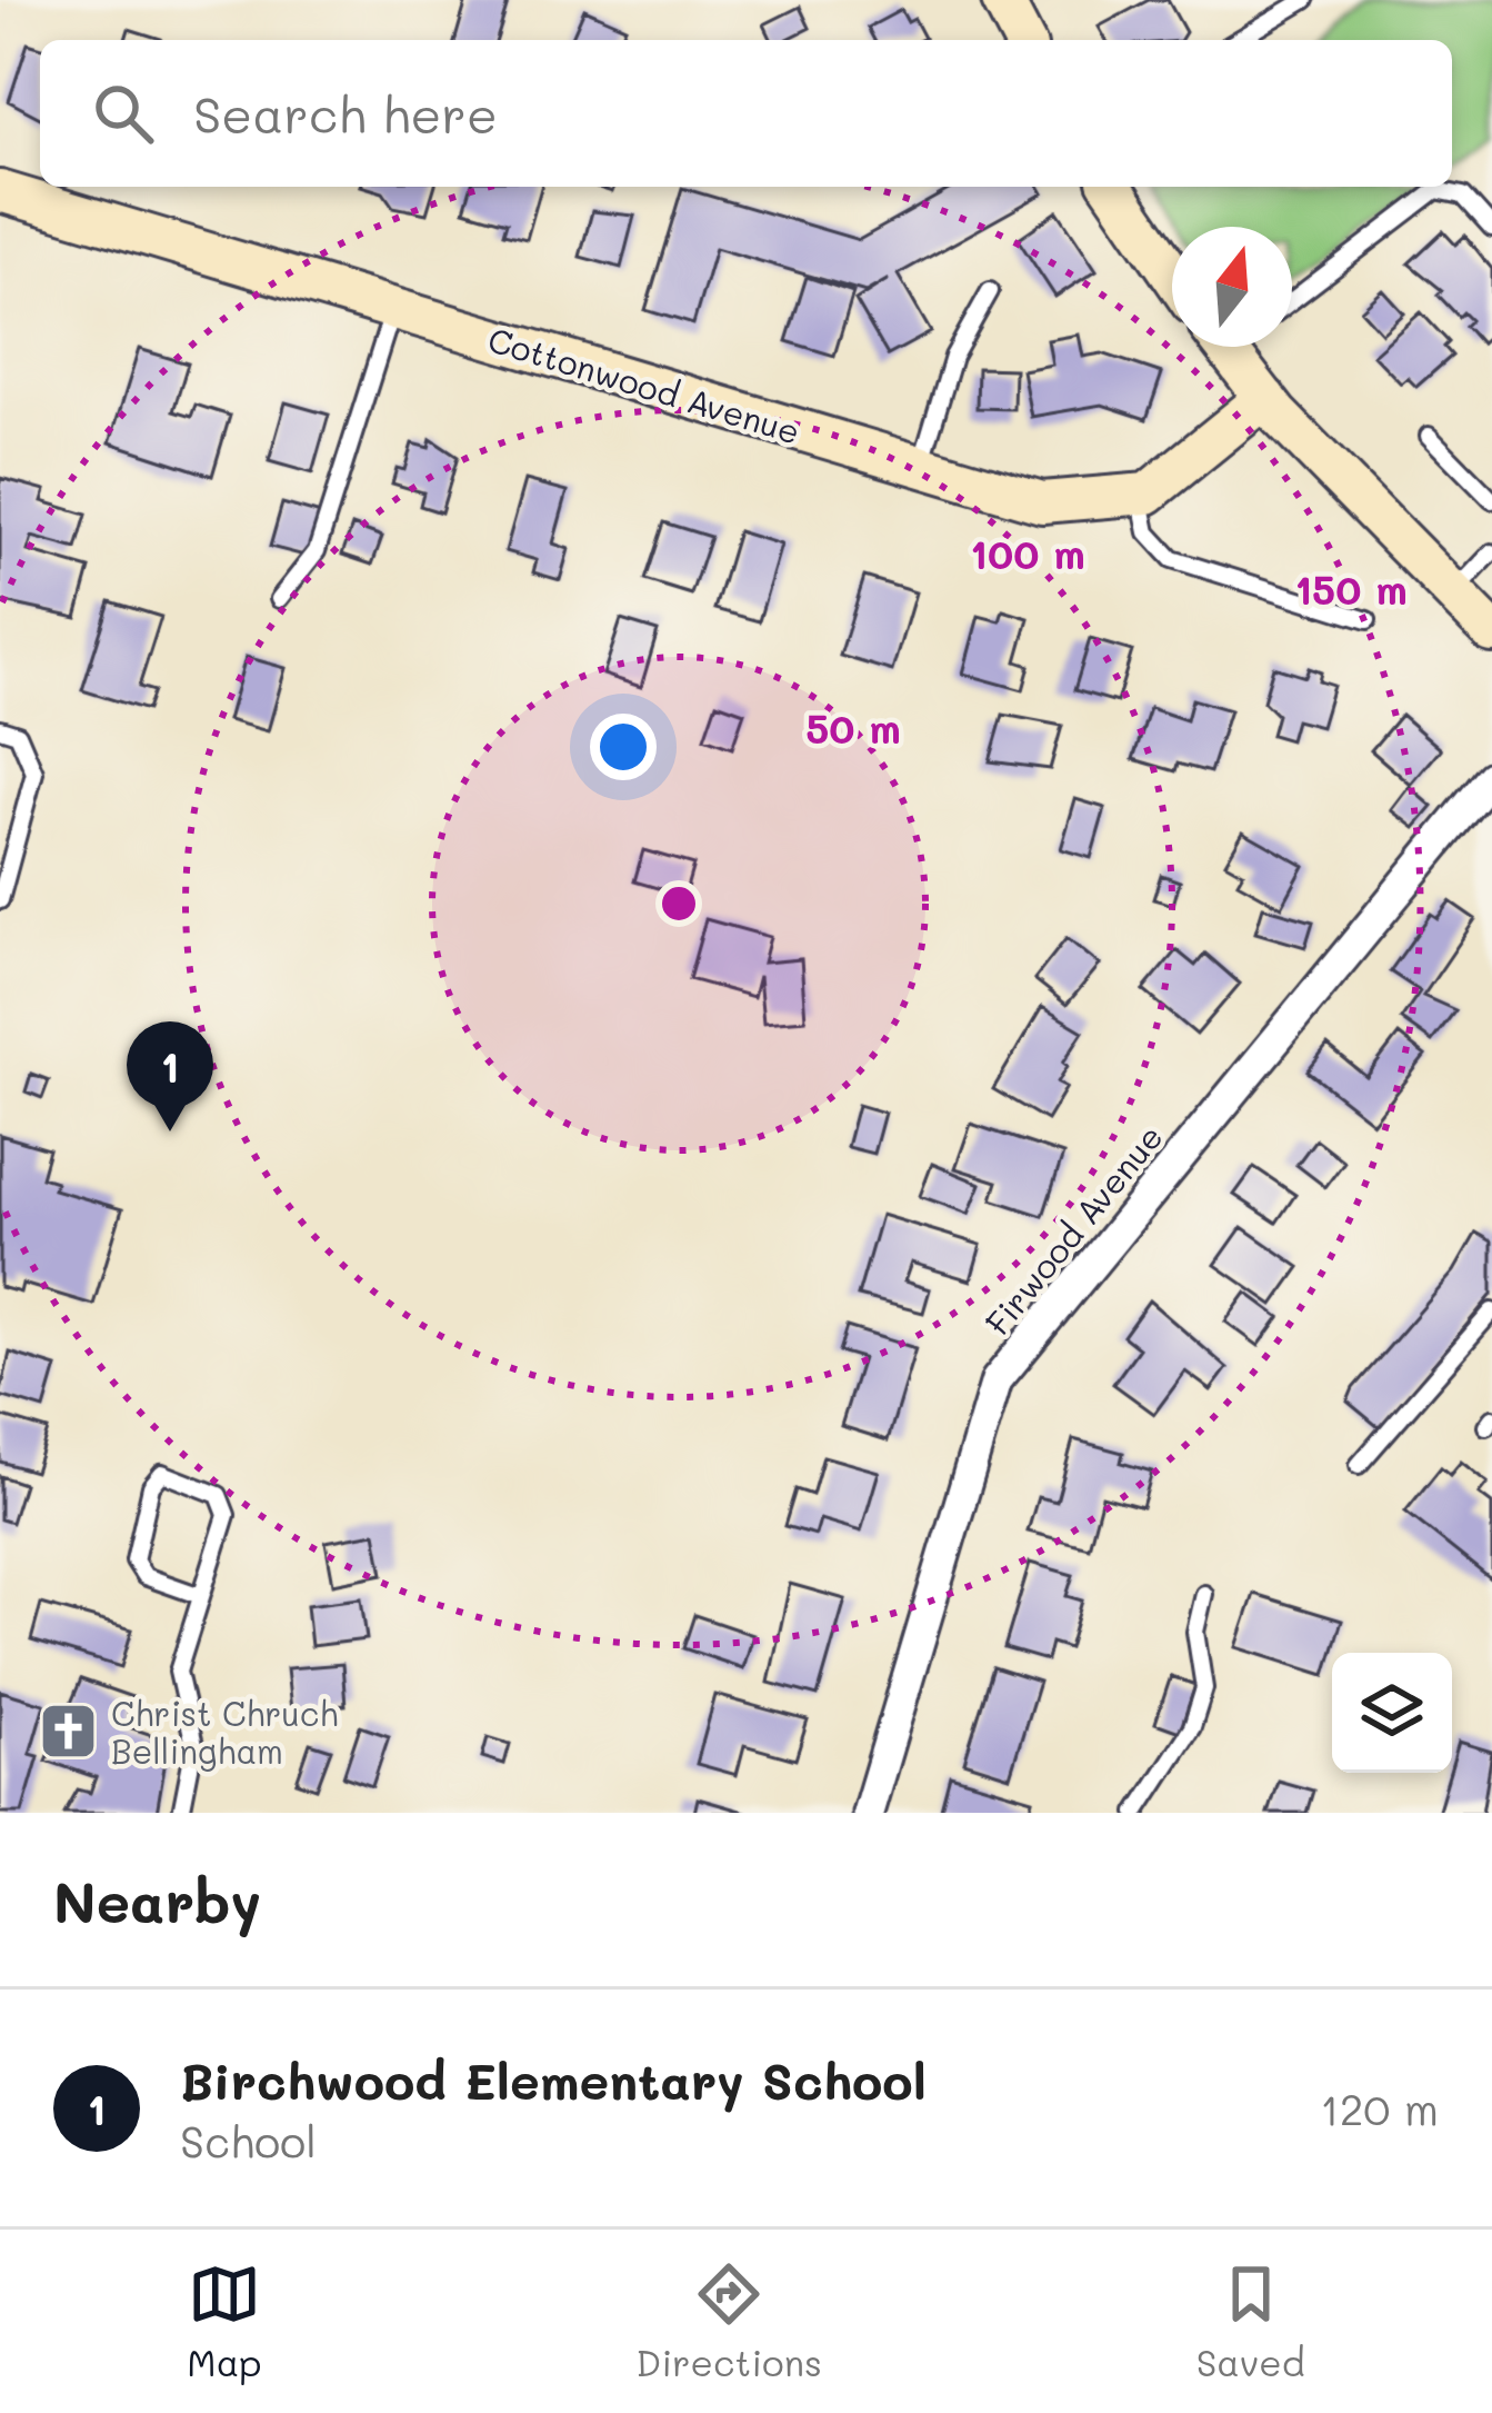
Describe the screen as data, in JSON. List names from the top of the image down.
{
  "streets": {
    "street": ["Cottonwood Avenue", "Firwood Avenue"]
  },
  "places": {
    "church": ["Christ Chruch Bellingham"]
  },
  "north": "top",
  "page": {
    "search": "Search here",
    "pins": "1",
    "heading": "Nearby",
    "list": [
      {
        "mark": "1",
        "name": "Birchwood Elementary School",
        "note": "School",
        "value": "120 m"
      }
    ],
    "nav": ["Map", "Directions", "Saved"]
  },
  "rings": ["100 m", "150 m", "50 m"]
}
